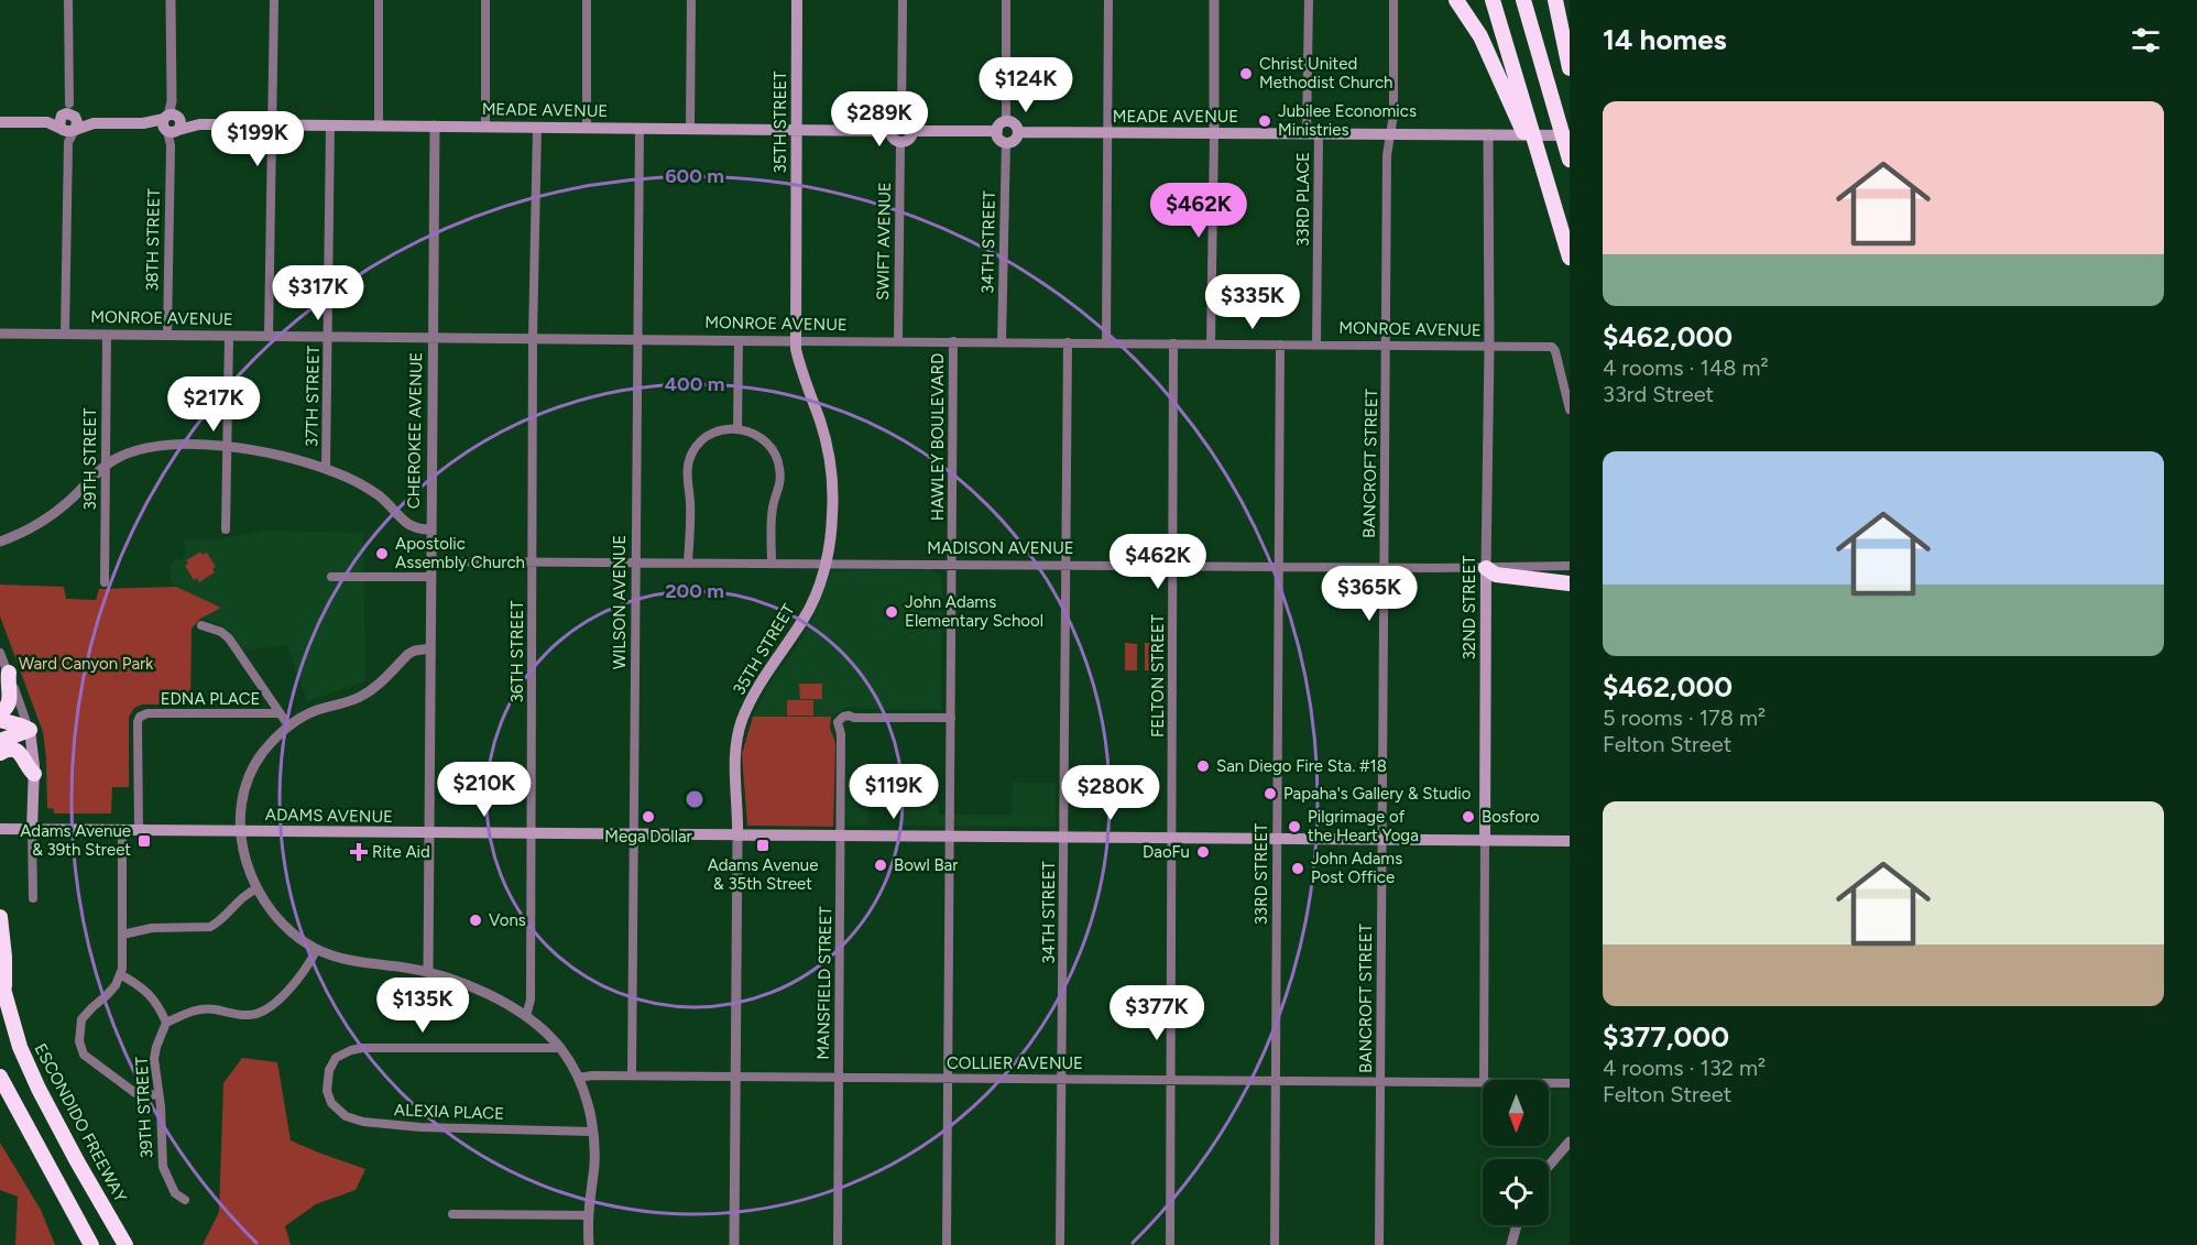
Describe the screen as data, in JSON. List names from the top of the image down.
{
  "streets": {
    "highway": ["ESCONDIDO FREEWAY"],
    "main road": [
      "MEADE AVENUE",
      "35TH STREET",
      "32ND STREET",
      "ADAMS AVENUE"
    ],
    "street": [
      "33RD PLACE",
      "38TH STREET",
      "SWIFT AVENUE",
      "34TH STREET",
      "MONROE AVENUE",
      "37TH STREET",
      "CHEROKEE AVENUE",
      "HAWLEY BOULEVARD",
      "39TH STREET",
      "BANCROFT STREET",
      "MADISON AVENUE",
      "WILSON AVENUE",
      "36TH STREET",
      "FELTON STREET",
      "EDNA PLACE",
      "33RD STREET",
      "MANSFIELD STREET",
      "COLLIER AVENUE",
      "ALEXIA PLACE"
    ]
  },
  "crossings": [
    ["MEADE AVENUE", "35TH STREET"],
    ["MEADE AVENUE", "33RD PLACE"],
    ["MEADE AVENUE", "38TH STREET"],
    ["MEADE AVENUE", "SWIFT AVENUE"],
    ["MEADE AVENUE", "34TH STREET"],
    ["MEADE AVENUE", "37TH STREET"],
    ["MEADE AVENUE", "CHEROKEE AVENUE"],
    ["MEADE AVENUE", "BANCROFT STREET"],
    ["MEADE AVENUE", "WILSON AVENUE"],
    ["MEADE AVENUE", "32ND STREET"],
    ["MEADE AVENUE", "36TH STREET"],
    ["35TH STREET", "MONROE AVENUE"],
    ["35TH STREET", "MADISON AVENUE"],
    ["35TH STREET", "ADAMS AVENUE"],
    ["35TH STREET", "COLLIER AVENUE"],
    ["33RD PLACE", "MONROE AVENUE"],
    ["38TH STREET", "MONROE AVENUE"],
    ["SWIFT AVENUE", "MONROE AVENUE"],
    ["34TH STREET", "MONROE AVENUE"],
    ["34TH STREET", "MADISON AVENUE"],
    ["34TH STREET", "ADAMS AVENUE"],
    ["34TH STREET", "COLLIER AVENUE"],
    ["MONROE AVENUE", "37TH STREET"],
    ["MONROE AVENUE", "CHEROKEE AVENUE"],
    ["MONROE AVENUE", "HAWLEY BOULEVARD"],
    ["MONROE AVENUE", "39TH STREET"],
    ["MONROE AVENUE", "BANCROFT STREET"],
    ["MONROE AVENUE", "WILSON AVENUE"],
    ["MONROE AVENUE", "32ND STREET"],
    ["MONROE AVENUE", "36TH STREET"],
    ["MONROE AVENUE", "FELTON STREET"],
    ["MONROE AVENUE", "33RD STREET"],
    ["CHEROKEE AVENUE", "MADISON AVENUE"],
    ["CHEROKEE AVENUE", "ADAMS AVENUE"],
    ["HAWLEY BOULEVARD", "MADISON AVENUE"],
    ["HAWLEY BOULEVARD", "ADAMS AVENUE"],
    ["HAWLEY BOULEVARD", "MANSFIELD STREET"],
    ["HAWLEY BOULEVARD", "COLLIER AVENUE"],
    ["BANCROFT STREET", "MADISON AVENUE"],
    ["BANCROFT STREET", "ADAMS AVENUE"],
    ["BANCROFT STREET", "COLLIER AVENUE"],
    ["MADISON AVENUE", "WILSON AVENUE"],
    ["MADISON AVENUE", "32ND STREET"],
    ["MADISON AVENUE", "36TH STREET"],
    ["MADISON AVENUE", "FELTON STREET"],
    ["MADISON AVENUE", "33RD STREET"],
    ["WILSON AVENUE", "ADAMS AVENUE"],
    ["WILSON AVENUE", "COLLIER AVENUE"],
    ["32ND STREET", "ADAMS AVENUE"],
    ["36TH STREET", "ADAMS AVENUE"],
    ["FELTON STREET", "ADAMS AVENUE"],
    ["FELTON STREET", "COLLIER AVENUE"],
    ["EDNA PLACE", "ADAMS AVENUE"],
    ["ADAMS AVENUE", "33RD STREET"],
    ["ADAMS AVENUE", "MANSFIELD STREET"],
    ["33RD STREET", "COLLIER AVENUE"],
    ["MANSFIELD STREET", "COLLIER AVENUE"]
  ],
  "parks": ["Ward Canyon Park"],
  "places": {
    "other": [
      "Christ United Methodist Church",
      "Jubilee Economics Ministries",
      "Apostolic Assembly Church",
      "John Adams Elementary School",
      "San Diego Fire Sta. #18",
      "Papaha's Gallery & Studio",
      "Mega Dollar",
      "Bosforo",
      "Pilgrimage of the Heart Yoga",
      "DaoFu",
      "Bowl Bar",
      "John Adams Post Office",
      "Vons"
    ],
    "transit": ["Adams Avenue & 39th Street", "Adams Avenue & 35th Street"],
    "health": ["Rite Aid"]
  },
  "north": "bottom",
  "page": {
    "heading": "14 homes",
    "price": [
      "$124K",
      "$289K",
      "$199K",
      "$462K",
      "$317K",
      "$335K",
      "$217K",
      "$462K",
      "$365K",
      "$210K",
      "$119K",
      "$280K",
      "$135K",
      "$377K"
    ],
    "list": [
      {
        "name": "$462,000",
        "note": "4 rooms · 148 m² · 33rd Street"
      },
      {
        "name": "$462,000",
        "note": "5 rooms · 178 m² · Felton Street"
      },
      {
        "name": "$377,000",
        "note": "4 rooms · 132 m² · Felton Street"
      }
    ]
  },
  "rings": ["600 m", "400 m", "200 m"]
}
